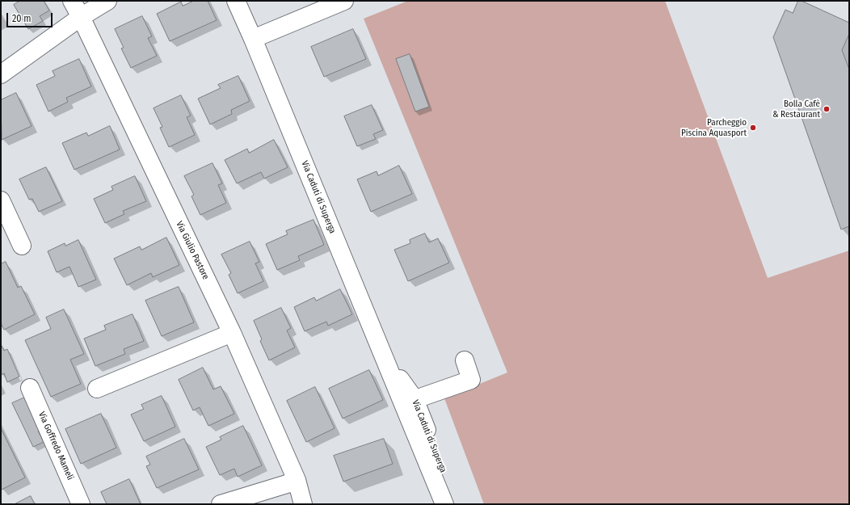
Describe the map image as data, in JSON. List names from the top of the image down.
{
  "streets": {
    "street": ["Via Caduti di Superga", "Via Giulio Pastore", "Via Goffredo Mameli"]
  },
  "places": ["Bolla Cafè & Restaurant", "Parcheggio Piscina Aquasport"],
  "scale_bar": "20 m"
}
